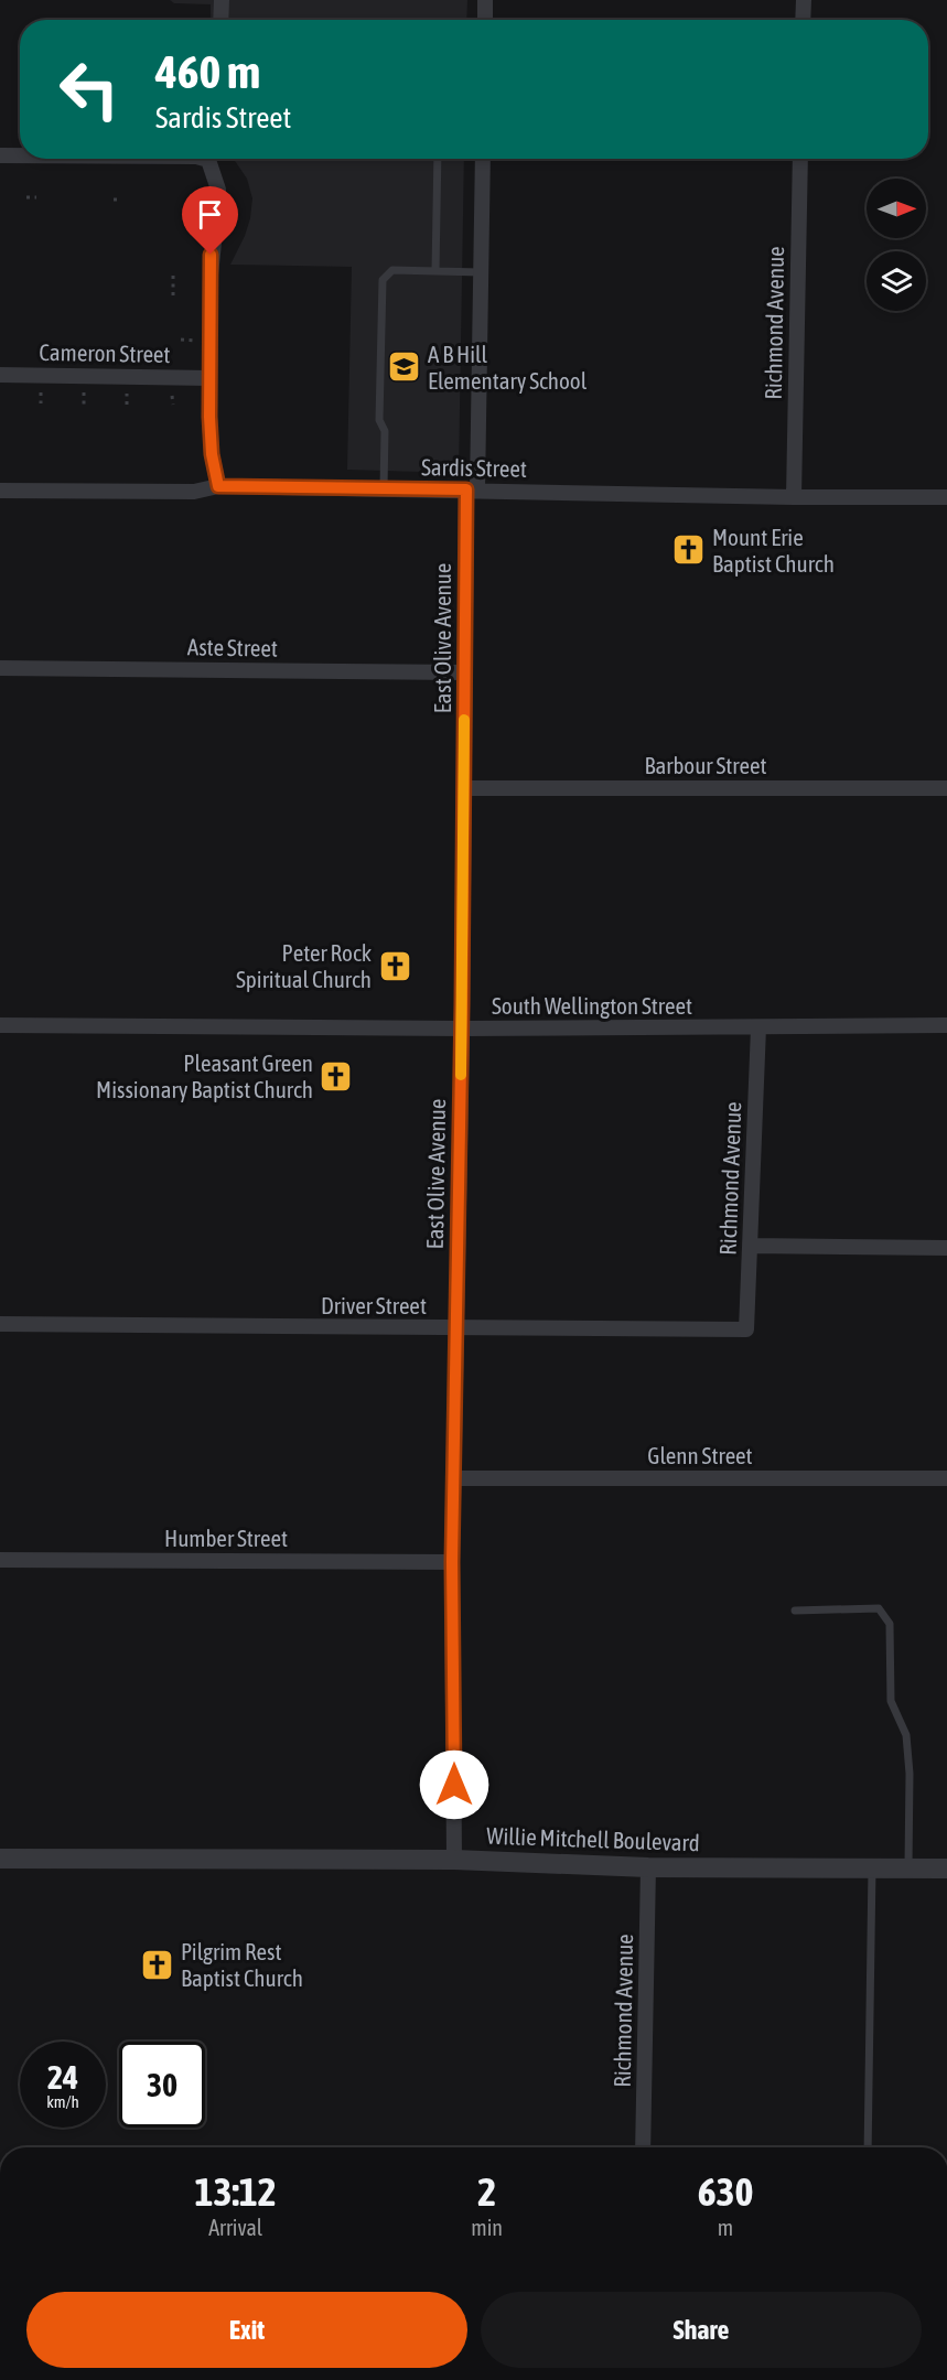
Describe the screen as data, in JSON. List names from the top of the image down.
{
  "streets": {
    "street": [
      "Richmond Avenue",
      "Cameron Street",
      "Sardis Street",
      "East Olive Avenue",
      "Aste Street",
      "Barbour Street",
      "South Wellington Street",
      "Driver Street",
      "Glenn Street",
      "Humber Street",
      "Willie Mitchell Boulevard"
    ]
  },
  "crossings": [
    ["Richmond Avenue", "Sardis Street"],
    ["Richmond Avenue", "South Wellington Street"],
    ["Richmond Avenue", "Driver Street"],
    ["Richmond Avenue", "Willie Mitchell Boulevard"],
    ["Sardis Street", "East Olive Avenue"],
    ["East Olive Avenue", "Aste Street"],
    ["East Olive Avenue", "Barbour Street"],
    ["East Olive Avenue", "South Wellington Street"],
    ["East Olive Avenue", "Driver Street"],
    ["East Olive Avenue", "Glenn Street"],
    ["East Olive Avenue", "Humber Street"],
    ["East Olive Avenue", "Willie Mitchell Boulevard"]
  ],
  "places": {
    "school or university": ["A B Hill Elementary School"],
    "church": [
      "Mount Erie Baptist Church",
      "Peter Rock Spiritual Church",
      "Pleasant Green Missionary Baptist Church",
      "Pilgrim Rest Baptist Church"
    ]
  },
  "north": "right",
  "page": {
    "turn": ["460 m", "Sardis Street"],
    "speed": "24 km/h",
    "limit": "30",
    "eta": [
      "13:12",
      "Arrival",
      "2",
      "min",
      "630",
      "m"
    ],
    "buttons": ["Exit", "Share"]
  }
}
